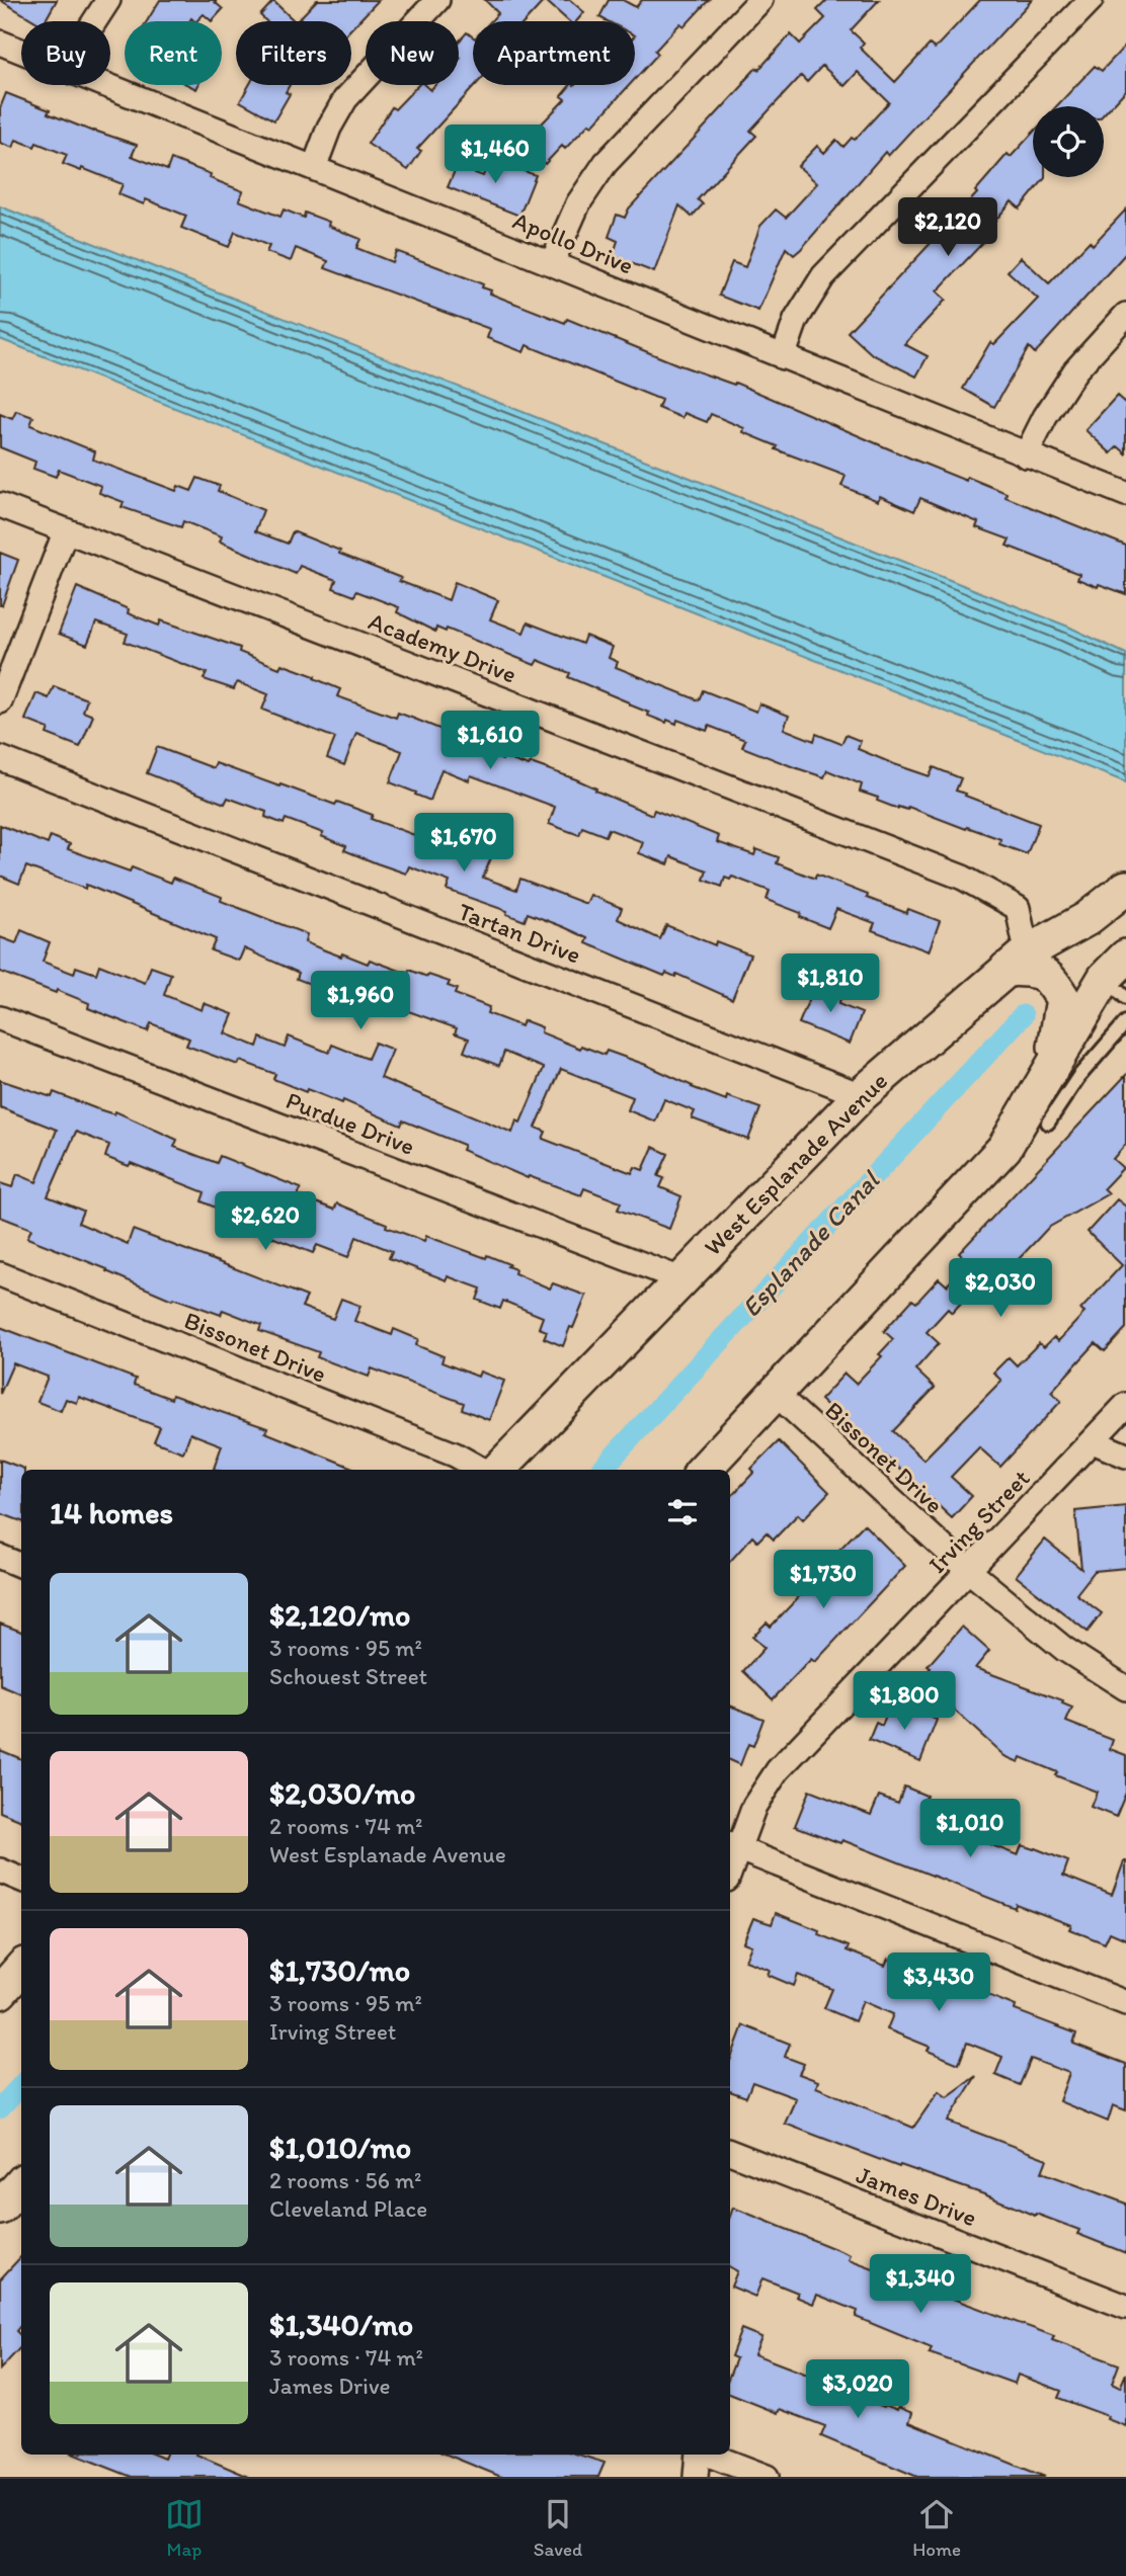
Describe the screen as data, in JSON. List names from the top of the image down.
{
  "streets": {
    "main road": ["West Esplanade Avenue"],
    "street": [
      "Apollo Drive",
      "Academy Drive",
      "Tartan Drive",
      "Purdue Drive",
      "Bissonet Drive",
      "Irving Street",
      "James Drive"
    ]
  },
  "crossings": [
    ["Academy Drive", "West Esplanade Avenue"],
    ["Tartan Drive", "West Esplanade Avenue"],
    ["Purdue Drive", "West Esplanade Avenue"],
    ["Bissonet Drive", "Irving Street"]
  ],
  "water": ["Esplanade Canal"],
  "page": {
    "chip": [
      "Buy",
      "Rent",
      "Filters",
      "New",
      "Apartment"
    ],
    "price": [
      "$1,460",
      "$2,120",
      "$1,610",
      "$1,670",
      "$1,810",
      "$1,960",
      "$2,620",
      "$2,030",
      "$1,730",
      "$1,800",
      "$1,010",
      "$3,430",
      "$1,340",
      "$3,020"
    ],
    "heading": "14 homes",
    "list": [
      {
        "name": "$2,120/mo",
        "note": "3 rooms · 95 m² · Schouest Street"
      },
      {
        "name": "$2,030/mo",
        "note": "2 rooms · 74 m² · West Esplanade Avenue"
      },
      {
        "name": "$1,730/mo",
        "note": "3 rooms · 95 m² · Irving Street"
      },
      {
        "name": "$1,010/mo",
        "note": "2 rooms · 56 m² · Cleveland Place"
      },
      {
        "name": "$1,340/mo",
        "note": "3 rooms · 74 m² · James Drive"
      }
    ],
    "tabs": ["Map", "Saved", "Home"]
  }
}
